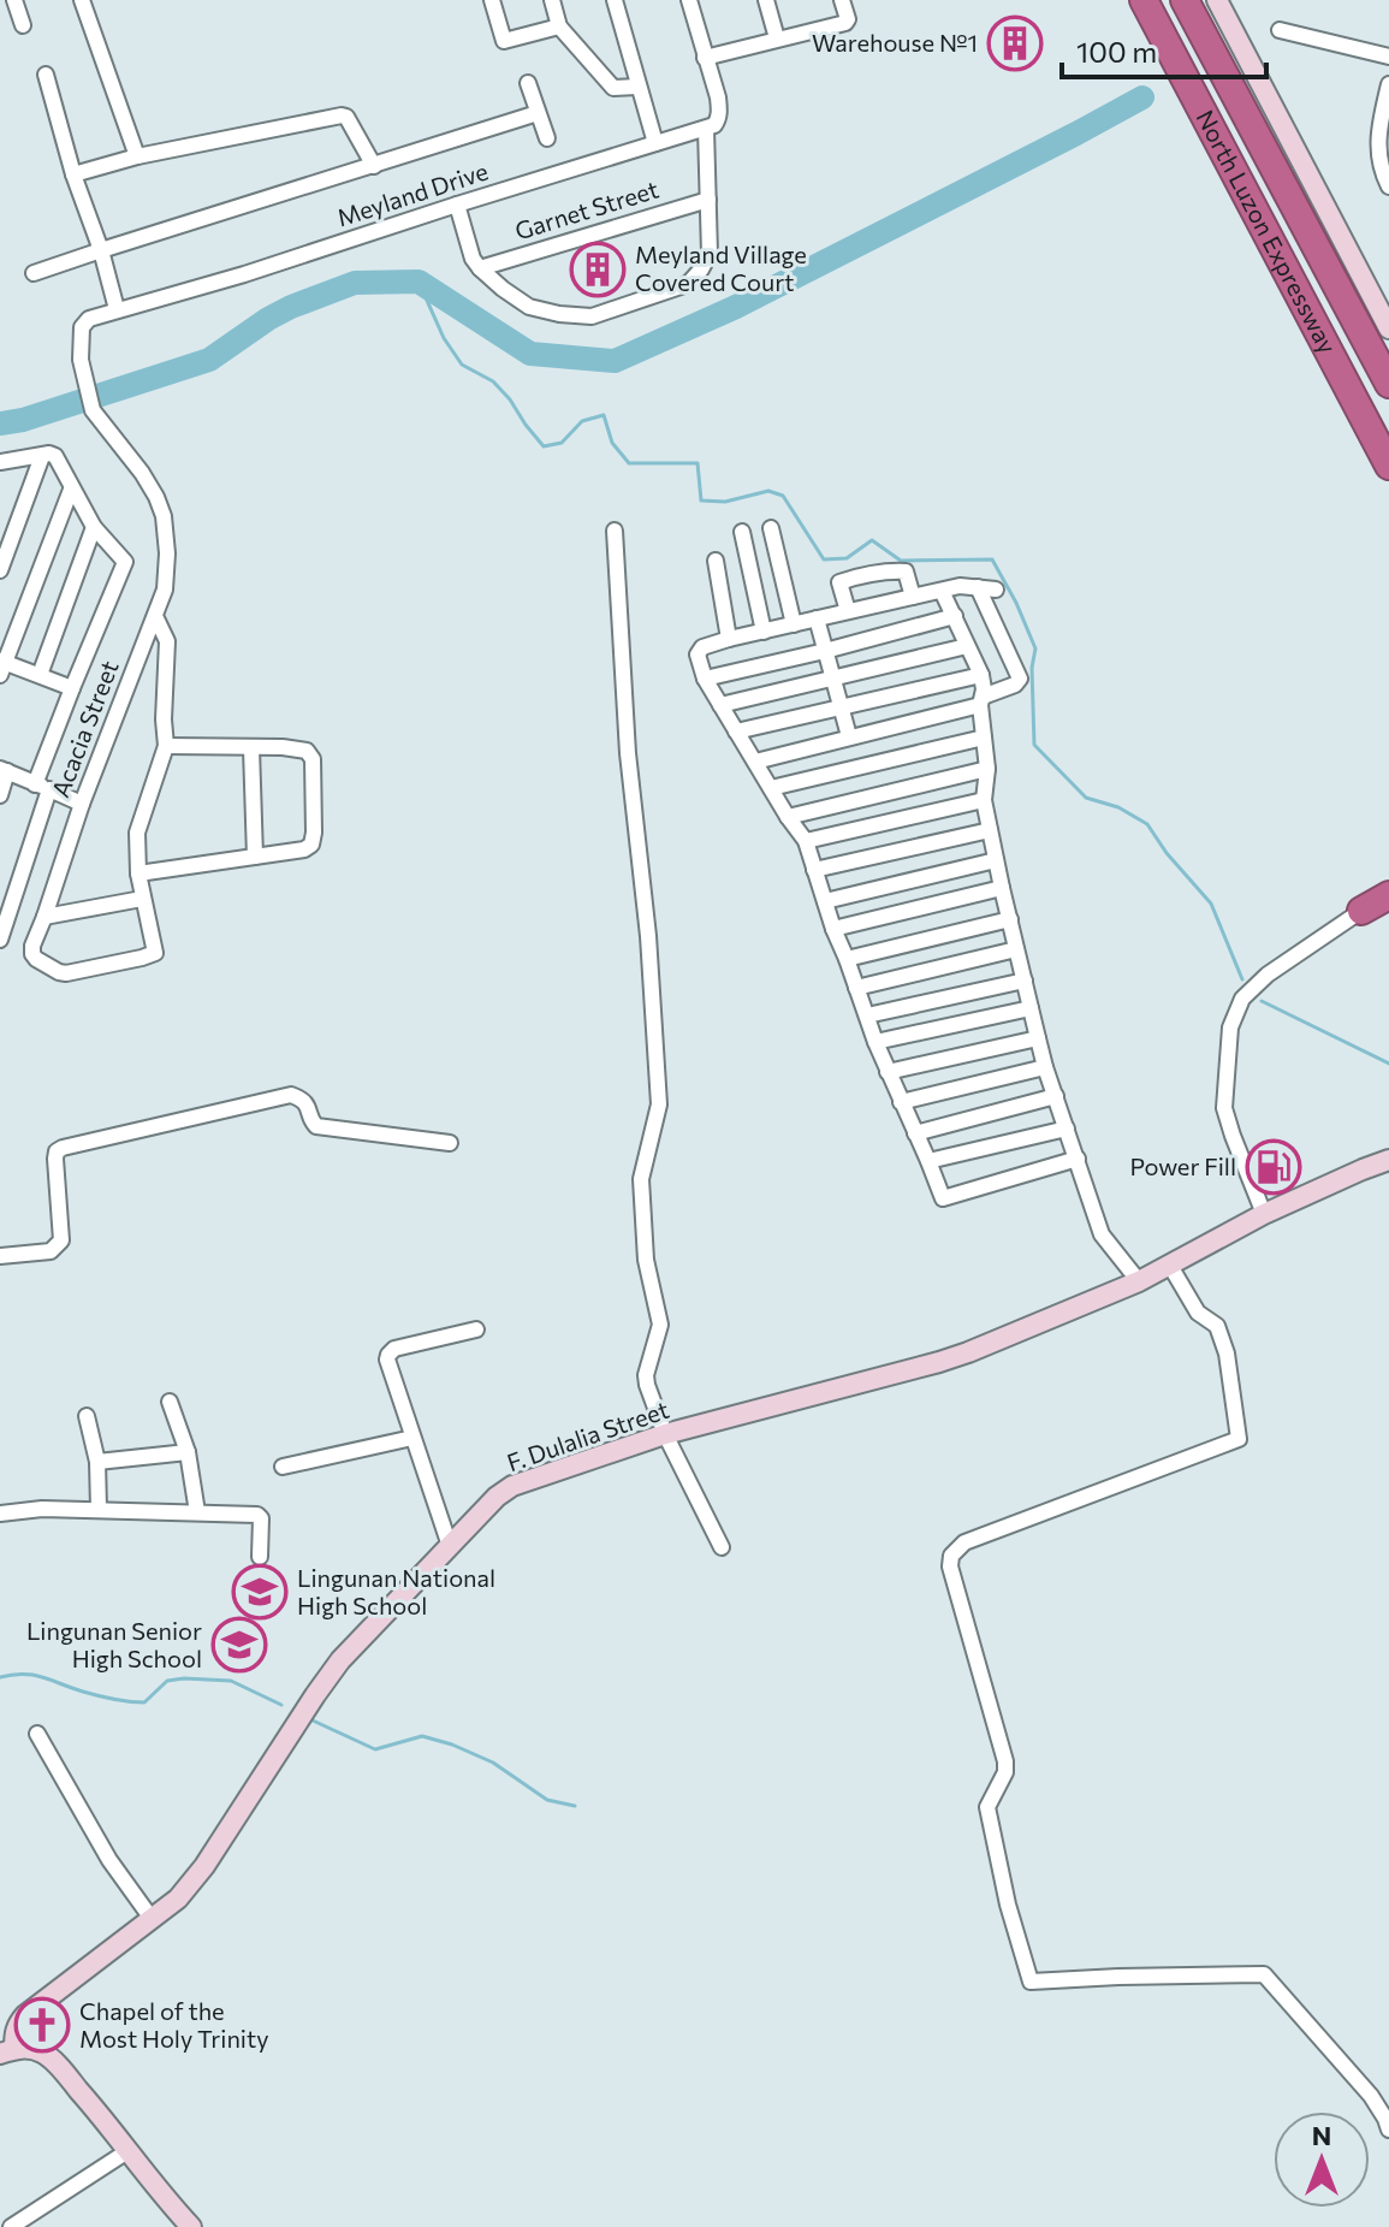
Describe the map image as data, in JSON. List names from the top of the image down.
{
  "streets": {
    "highway": ["North Luzon Expressway"],
    "street": [
      "Meyland Drive",
      "Garnet Street",
      "Acacia Street",
      "F. Dulalia Street"
    ]
  },
  "crossings": [
    ["Meyland Drive", "Acacia Street"]
  ],
  "places": {
    "building": ["Warehouse №1", "Meyland Village Covered Court"],
    "fuel station": ["Power Fill"],
    "school or university": ["Lingunan National High School", "Lingunan Senior High School"],
    "church": ["Chapel of the Most Holy Trinity"]
  },
  "scale_bar": "100 m",
  "north": "top"
}
